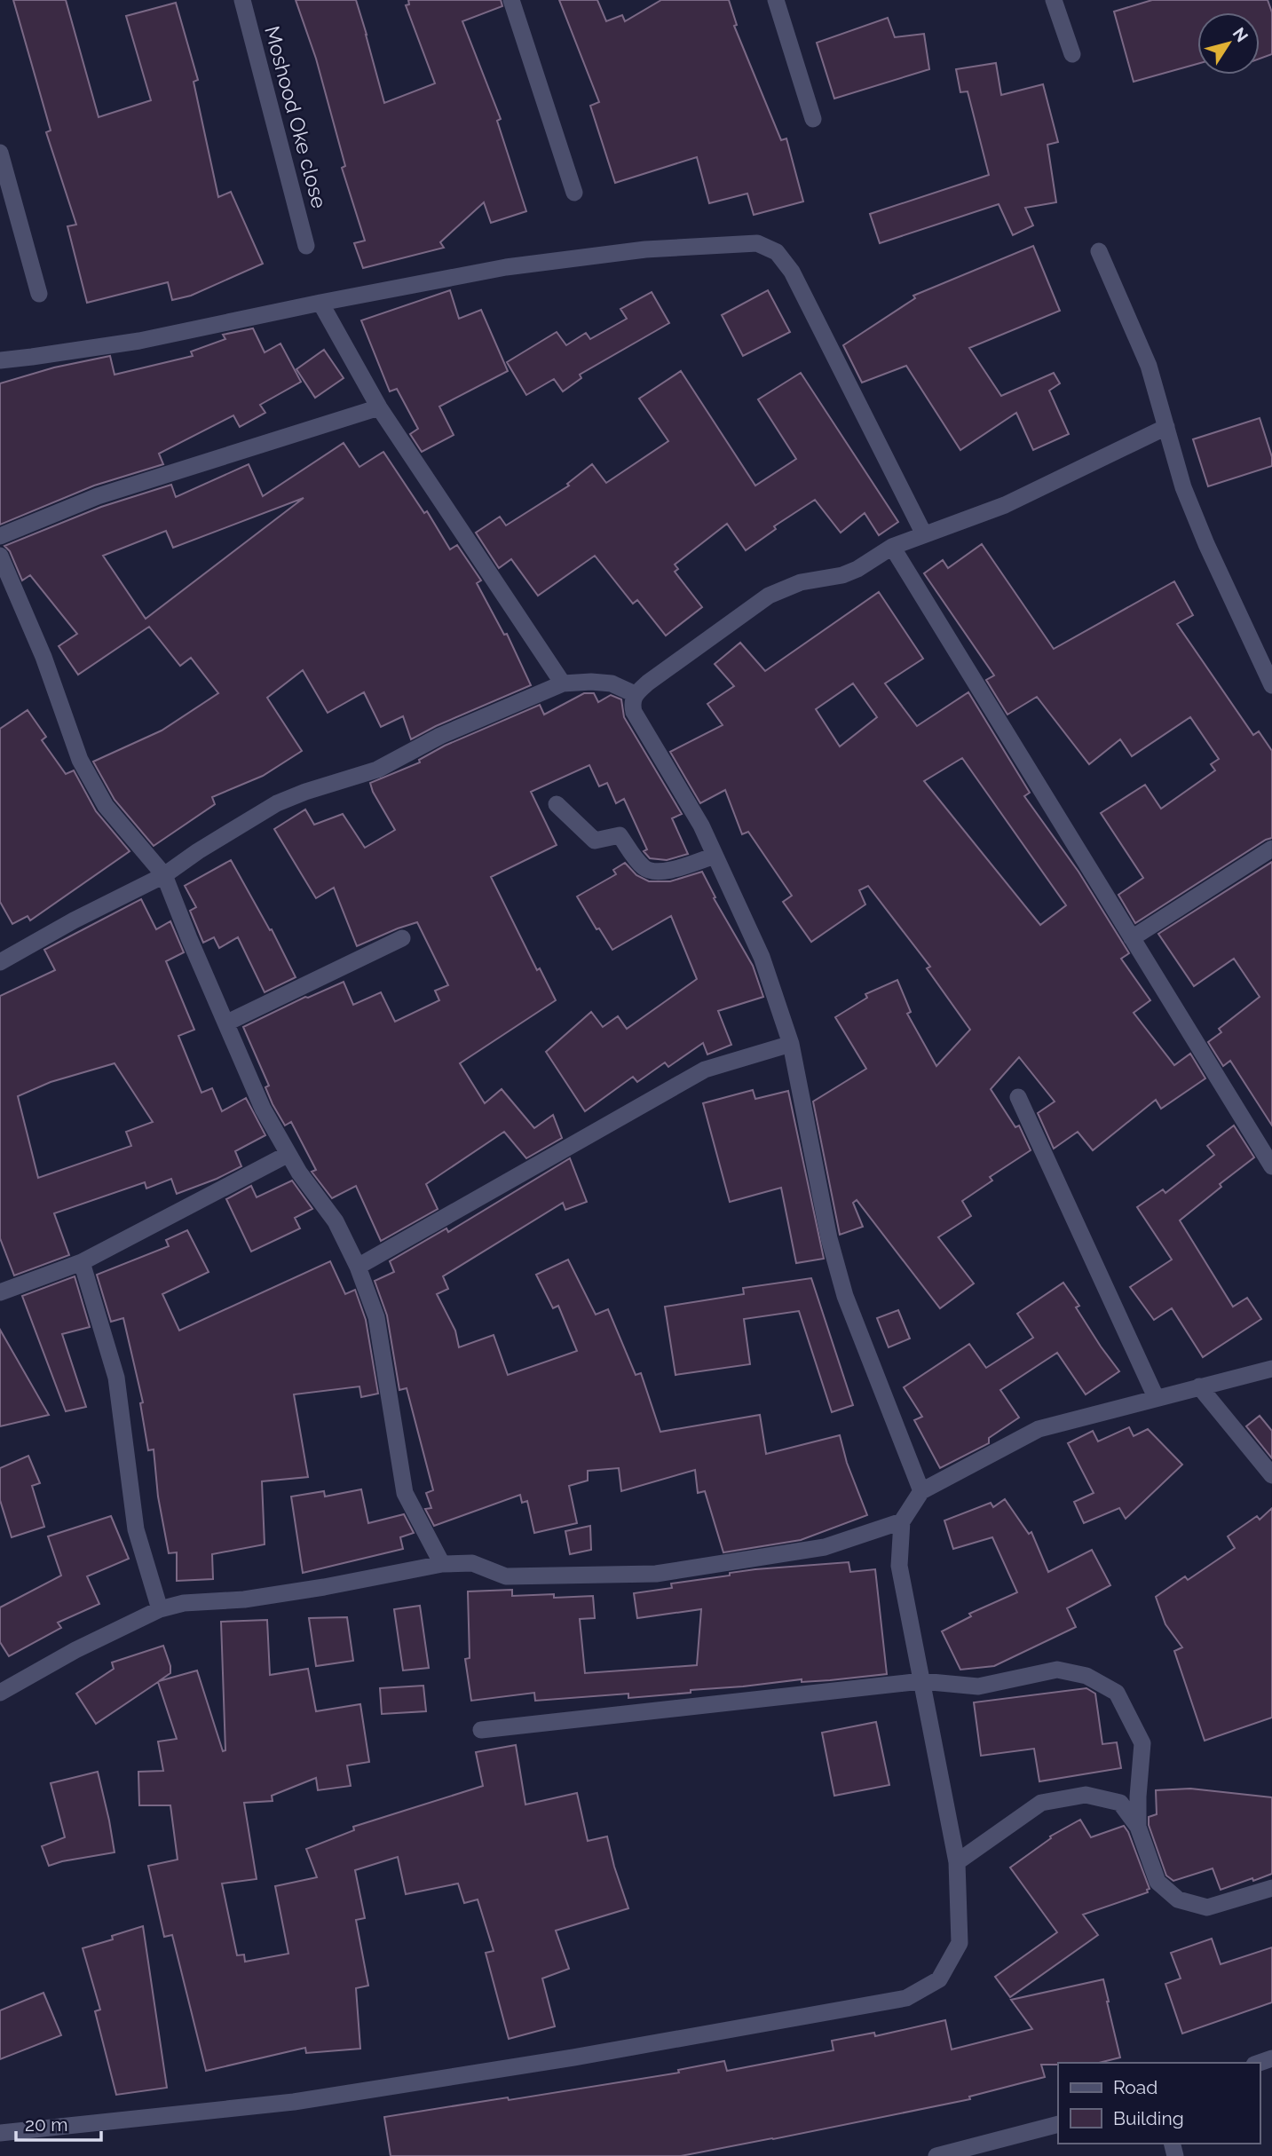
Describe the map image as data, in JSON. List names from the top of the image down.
{
  "streets": {
    "street": ["Moshood Oke close"]
  },
  "legend": ["Road", "Building"],
  "scale_bar": "20 m",
  "north": "top right"
}
